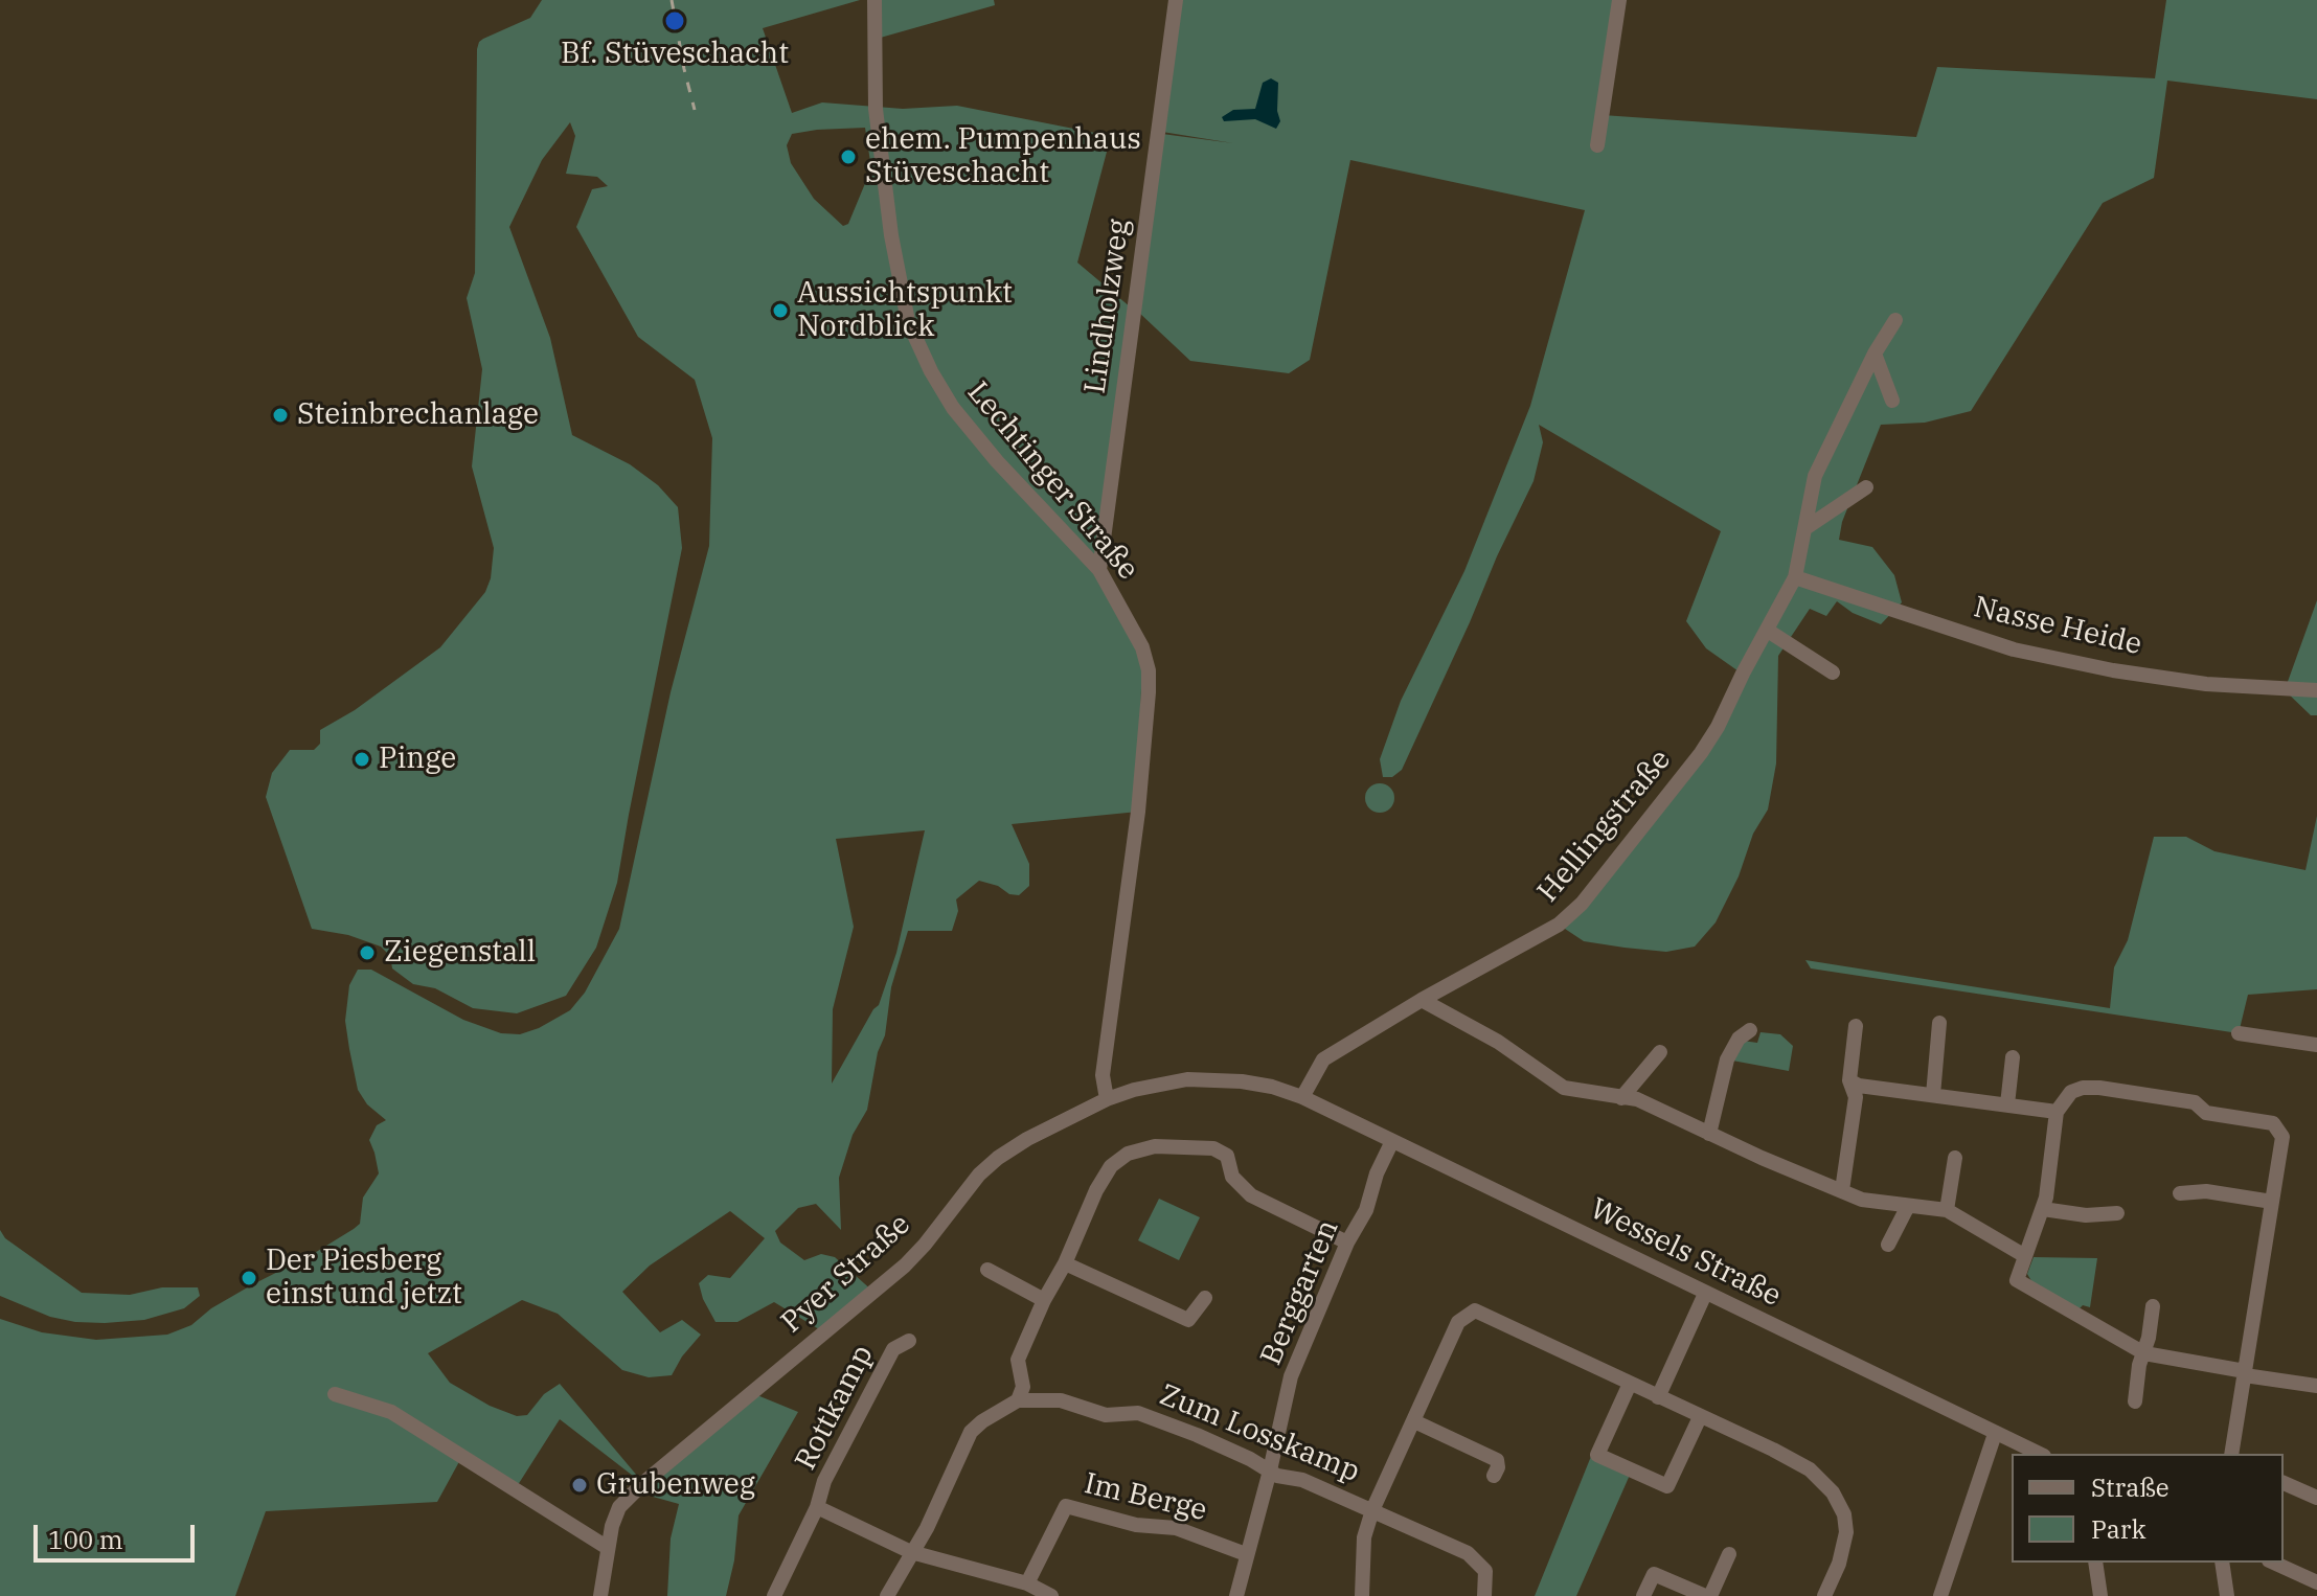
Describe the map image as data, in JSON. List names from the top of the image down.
{
  "streets": {
    "street": [
      "Lindholzweg",
      "Lechtinger Straße",
      "Nasse Heide",
      "Hellingstraße",
      "Wessels Straße",
      "Pyer Straße",
      "Berggarten",
      "Rottkamp",
      "Zum Losskamp",
      "Im Berge"
    ]
  },
  "crossings": [
    ["Lindholzweg", "Lechtinger Straße"],
    ["Lechtinger Straße", "Pyer Straße"],
    ["Nasse Heide", "Hellingstraße"],
    ["Hellingstraße", "Wessels Straße"],
    ["Hellingstraße", "Pyer Straße"],
    ["Wessels Straße", "Pyer Straße"],
    ["Wessels Straße", "Berggarten"],
    ["Berggarten", "Zum Losskamp"],
    ["Berggarten", "Im Berge"],
    ["Rottkamp", "Im Berge"]
  ],
  "places": [
    "Bf. Stüveschacht",
    "ehem. Pumpenhaus Stüveschacht",
    "Aussichtspunkt Nordblick",
    "Steinbrechanlage",
    "Pinge",
    "Ziegenstall",
    "Der Piesberg einst und jetzt",
    "Grubenweg"
  ],
  "legend": ["Straße", "Park"],
  "scale_bar": "100 m"
}
